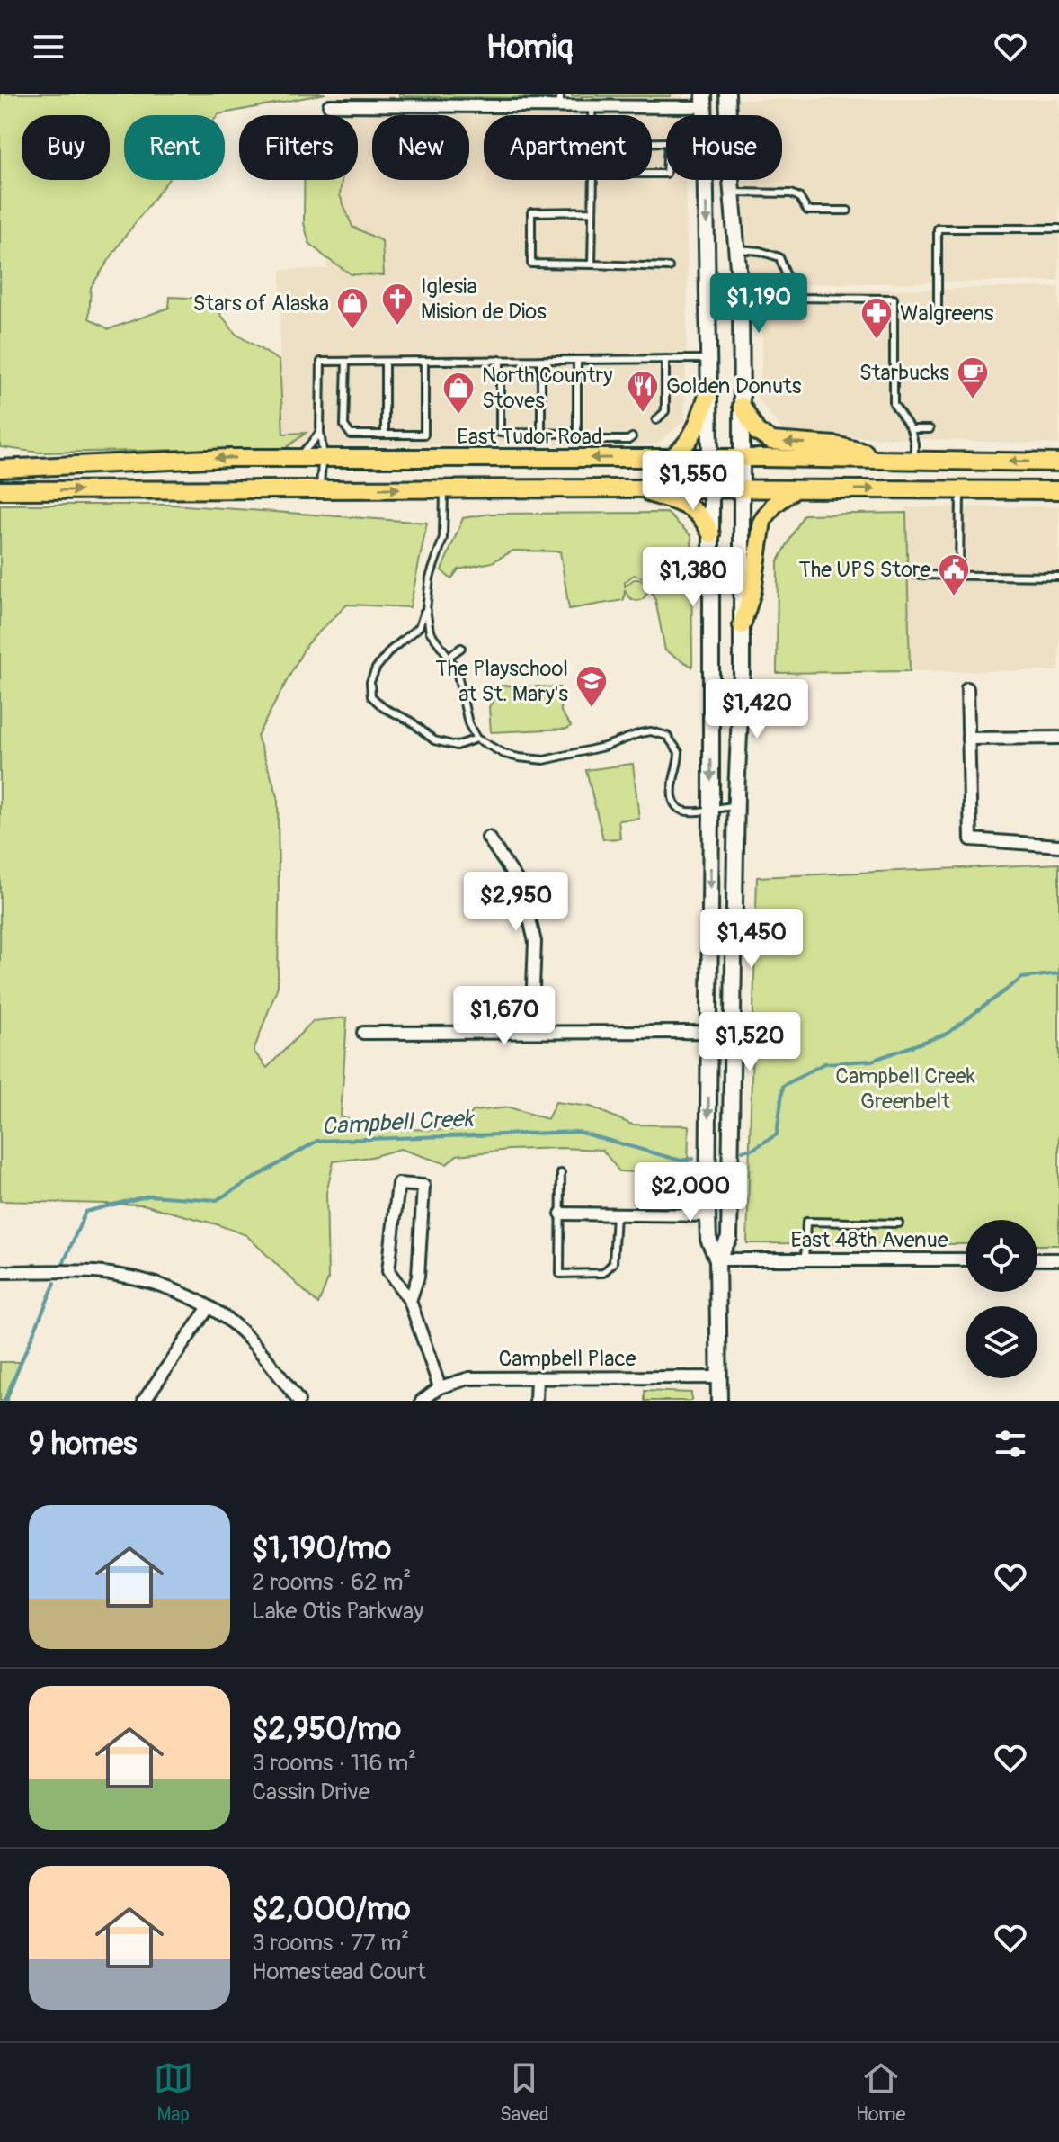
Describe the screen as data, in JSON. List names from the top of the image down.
{
  "streets": {
    "main road": ["East Tudor Road"],
    "street": ["East 48th Avenue", "Campbell Place"]
  },
  "water": ["Campbell Creek"],
  "parks": ["Campbell Creek Greenbelt"],
  "places": {
    "church": ["Iglesia Mision de Dios"],
    "shop": ["Stars of Alaska", "North Country Stoves"],
    "pharmacy": ["Walgreens"],
    "cafe": ["Starbucks"],
    "restaurant": ["Golden Donuts"],
    "public building": ["The UPS Store"],
    "school or university": ["The Playschool at St. Mary's"]
  },
  "page": {
    "header": "Homiq",
    "chip": [
      "Buy",
      "Rent",
      "Filters",
      "New",
      "Apartment",
      "House"
    ],
    "price": [
      "$1,190",
      "$1,550",
      "$1,380",
      "$1,420",
      "$2,950",
      "$1,450",
      "$1,670",
      "$1,520",
      "$2,000"
    ],
    "heading": "9 homes",
    "list": [
      {
        "name": "$1,190/mo",
        "note": "2 rooms · 62 m² · Lake Otis Parkway"
      },
      {
        "name": "$2,950/mo",
        "note": "3 rooms · 116 m² · Cassin Drive"
      },
      {
        "name": "$2,000/mo",
        "note": "3 rooms · 77 m² · Homestead Court"
      }
    ],
    "tabs": ["Map", "Saved", "Home"]
  }
}
